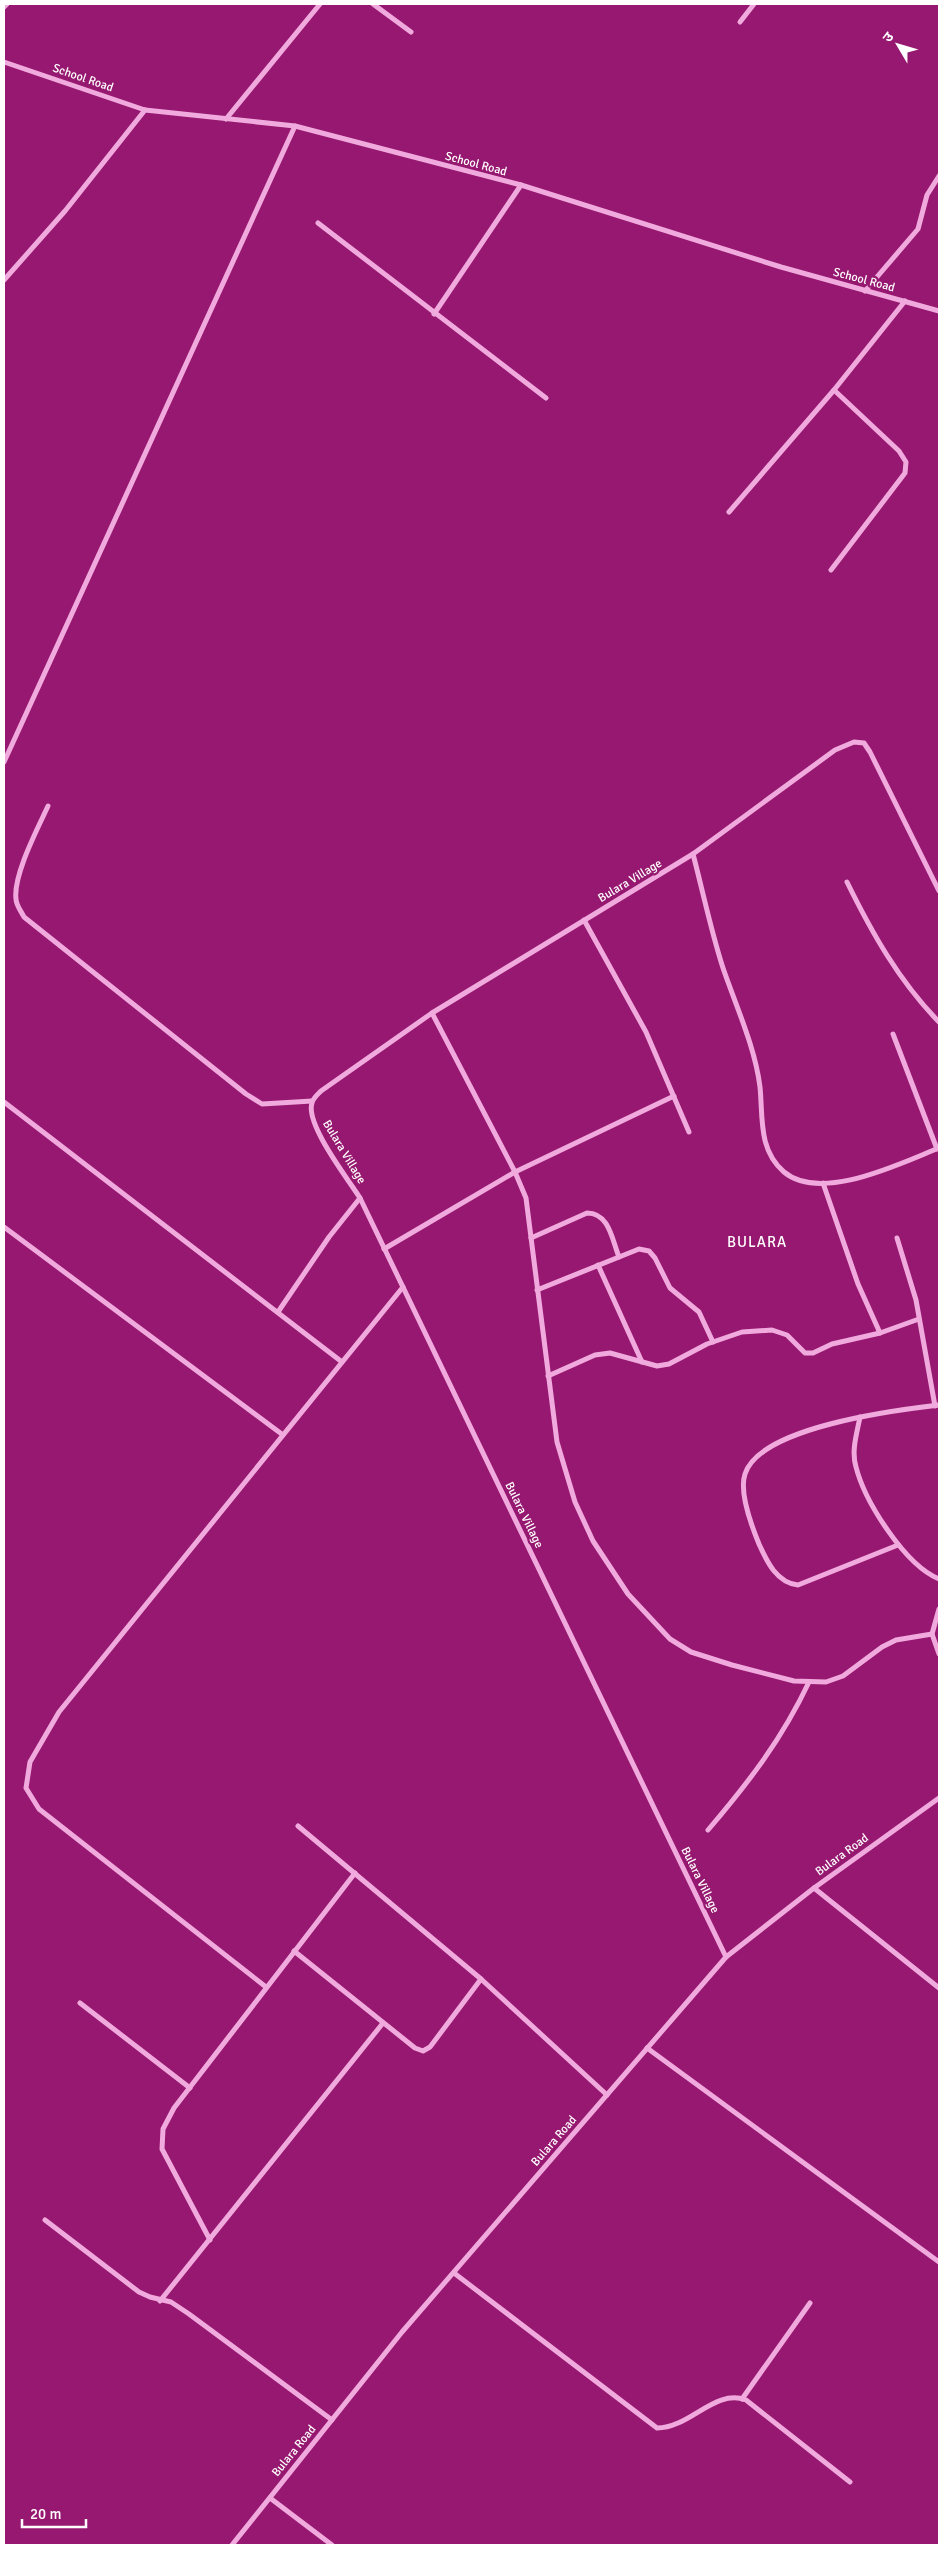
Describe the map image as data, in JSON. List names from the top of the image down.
{
  "streets": {
    "street": ["School Road", "Bulara Village", "Bulara Road"]
  },
  "crossings": [
    ["Bulara Village", "Bulara Road"]
  ],
  "districts": ["BULARA"],
  "scale_bar": "20 m",
  "north": "top left"
}
